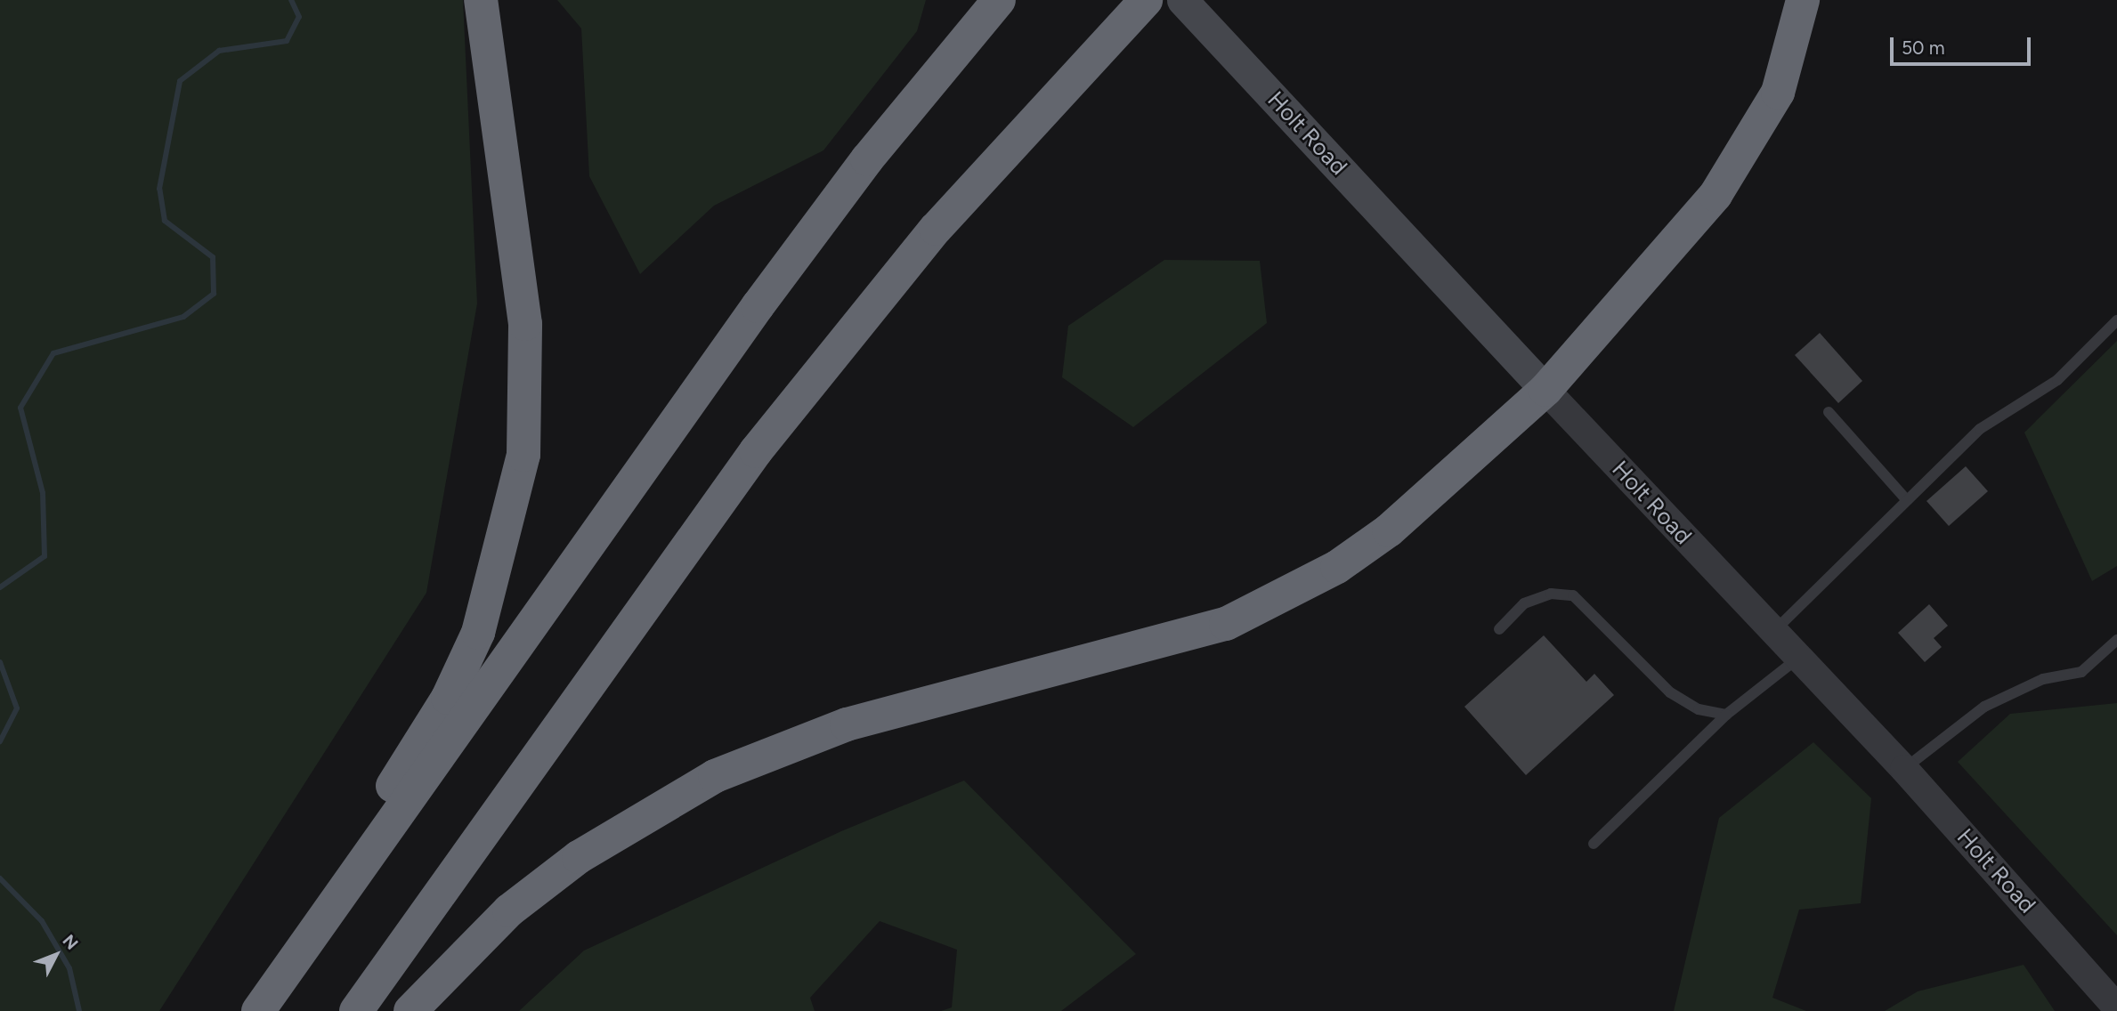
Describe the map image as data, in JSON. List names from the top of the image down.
{
  "streets": {
    "main road": ["Holt Road"]
  },
  "scale_bar": "50 m",
  "north": "top right"
}
